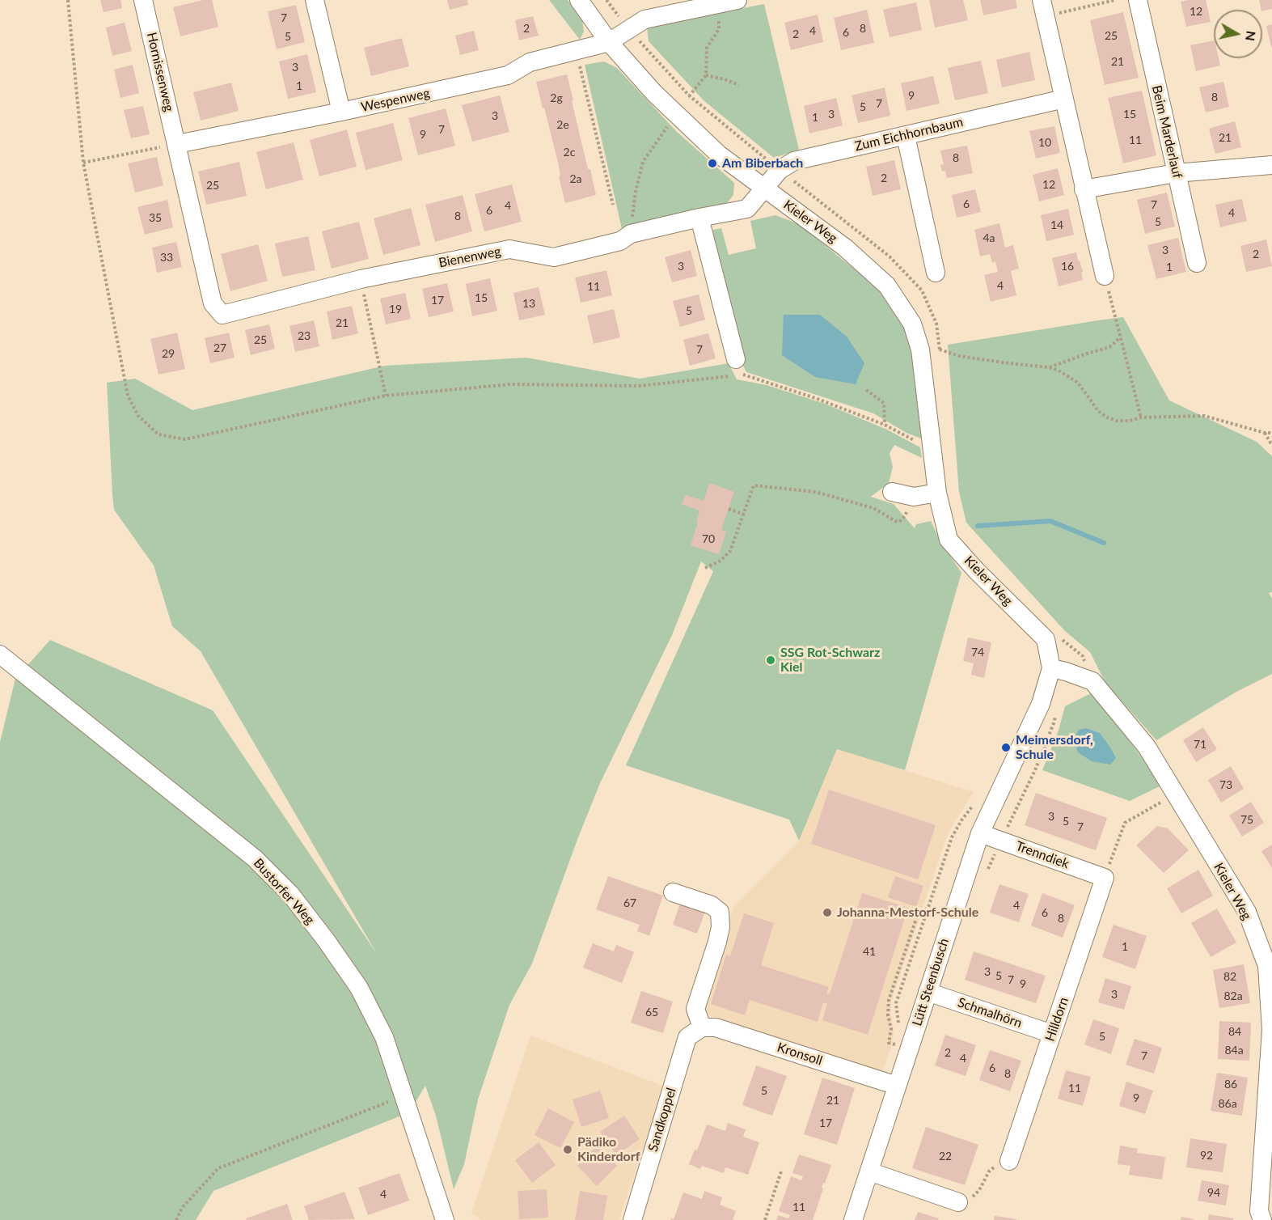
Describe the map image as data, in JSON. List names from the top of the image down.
{
  "streets": {
    "street": [
      "Hornissenweg",
      "Wespenweg",
      "Beim Marderlauf",
      "Zum Eichhornbaum",
      "Kieler Weg",
      "Bienenweg",
      "Trenndiek",
      "Bustorfer Weg",
      "Lütt Steenbusch",
      "Schmalhörn",
      "Hilldorn",
      "Kronsoll",
      "Sandkoppel"
    ]
  },
  "crossings": [
    ["Hornissenweg", "Wespenweg"],
    ["Hornissenweg", "Bienenweg"],
    ["Wespenweg", "Kieler Weg"],
    ["Zum Eichhornbaum", "Kieler Weg"],
    ["Zum Eichhornbaum", "Bienenweg"],
    ["Kieler Weg", "Bienenweg"],
    ["Kieler Weg", "Lütt Steenbusch"],
    ["Trenndiek", "Lütt Steenbusch"],
    ["Trenndiek", "Hilldorn"],
    ["Lütt Steenbusch", "Schmalhörn"],
    ["Lütt Steenbusch", "Kronsoll"],
    ["Schmalhörn", "Hilldorn"],
    ["Kronsoll", "Sandkoppel"]
  ],
  "places": [
    "Am Biberbach",
    "SSG Rot-Schwarz Kiel",
    "Meimersdorf, Schule",
    "Johanna-Mestorf-Schule",
    "Pädiko Kinderdorf"
  ],
  "house_numbers": [
    "12",
    "7",
    "2",
    "8",
    "4",
    "6",
    "2",
    "25",
    "5",
    "21",
    "3",
    "1",
    "9",
    "8",
    "2g",
    "7",
    "5",
    "3",
    "15",
    "3",
    "1",
    "2e",
    "7",
    "9",
    "21",
    "11",
    "10",
    "2c",
    "8",
    "2",
    "2a",
    "12",
    "25",
    "6",
    "7",
    "4",
    "6",
    "4",
    "8",
    "35",
    "5",
    "14",
    "4a",
    "3",
    "2",
    "33",
    "3",
    "16",
    "1",
    "4",
    "11",
    "15",
    "17",
    "13",
    "19",
    "5",
    "21",
    "23",
    "25",
    "27",
    "7",
    "29",
    "70",
    "74",
    "71",
    "73",
    "3",
    "75",
    "5",
    "7",
    "67",
    "4",
    "6",
    "8",
    "1",
    "41",
    "3",
    "5",
    "82",
    "7",
    "9",
    "3",
    "82a",
    "65",
    "84",
    "5",
    "84a",
    "2",
    "7",
    "4",
    "6",
    "8",
    "86",
    "11",
    "5",
    "9",
    "21",
    "86a",
    "17",
    "92",
    "22",
    "94",
    "4",
    "11"
  ],
  "north": "right"
}
